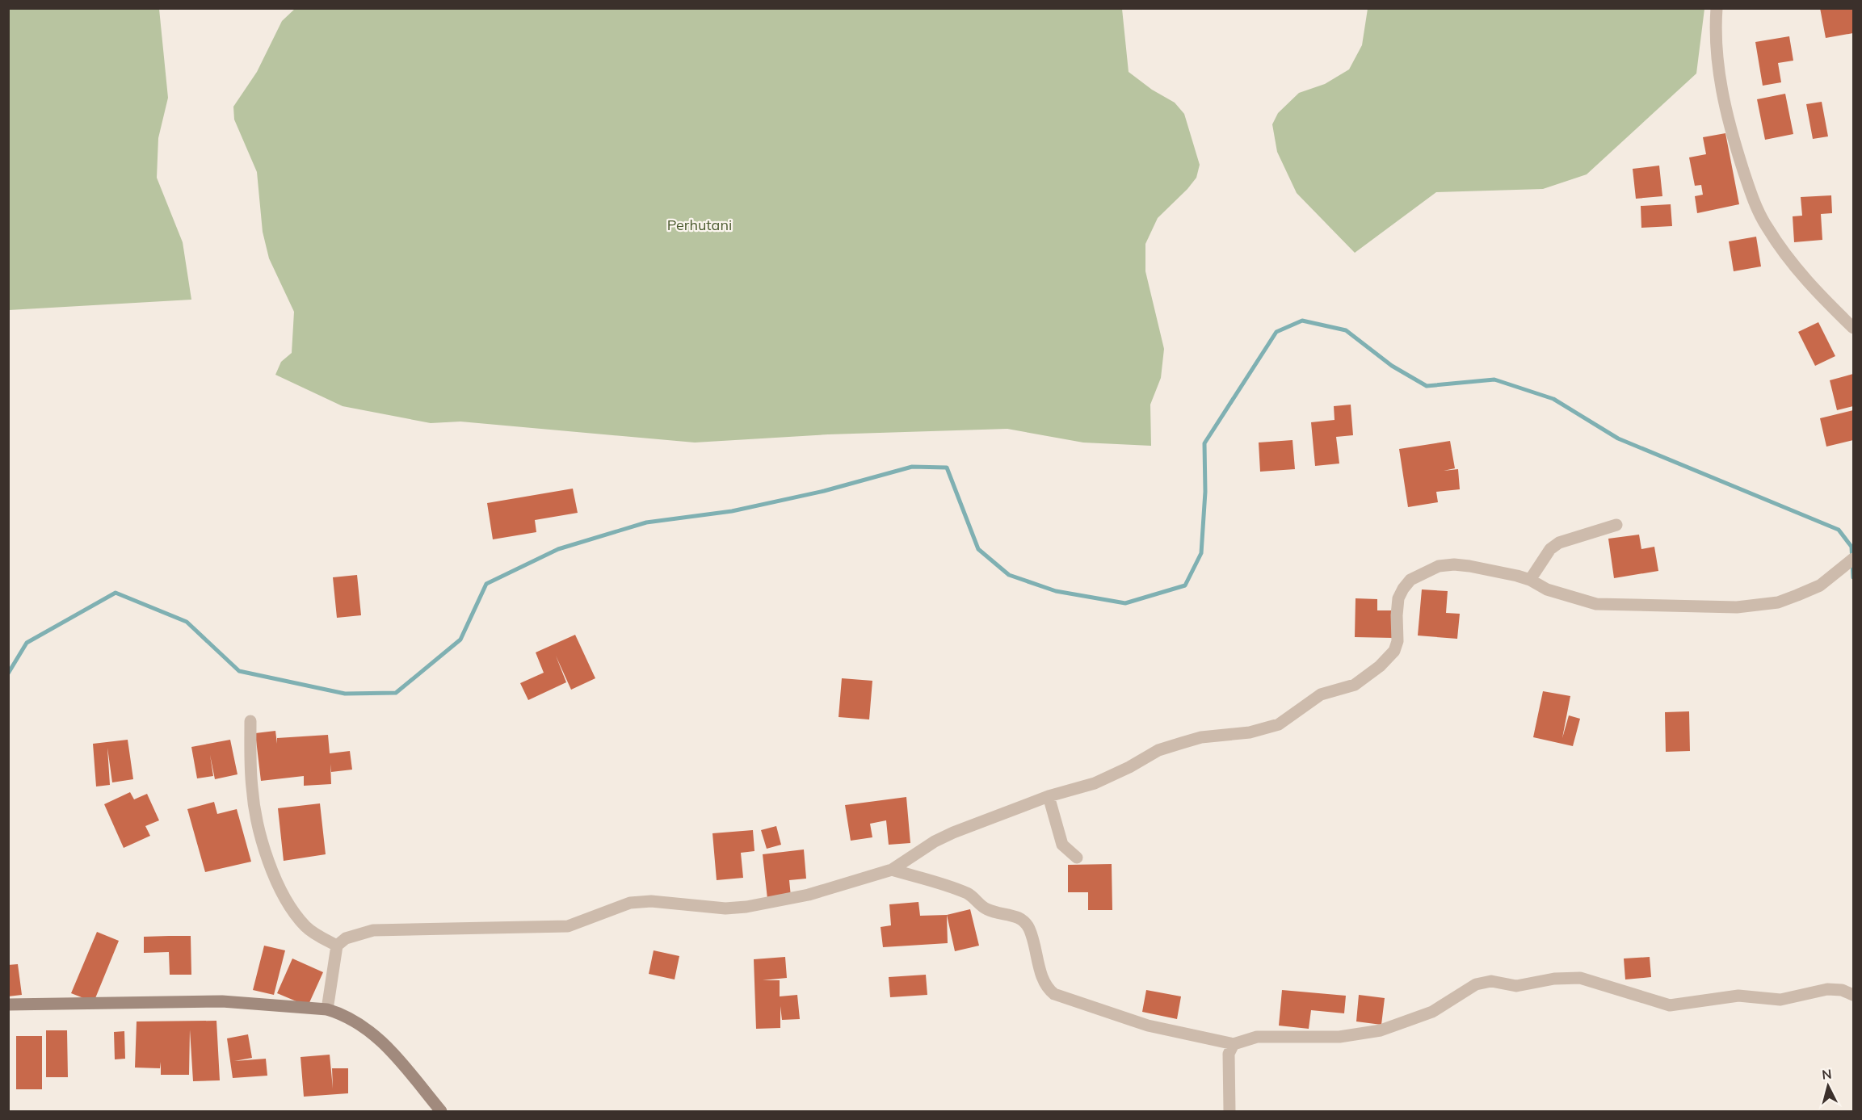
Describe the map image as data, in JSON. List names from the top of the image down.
{
  "parks": ["Perhutani"],
  "north": "top"
}
